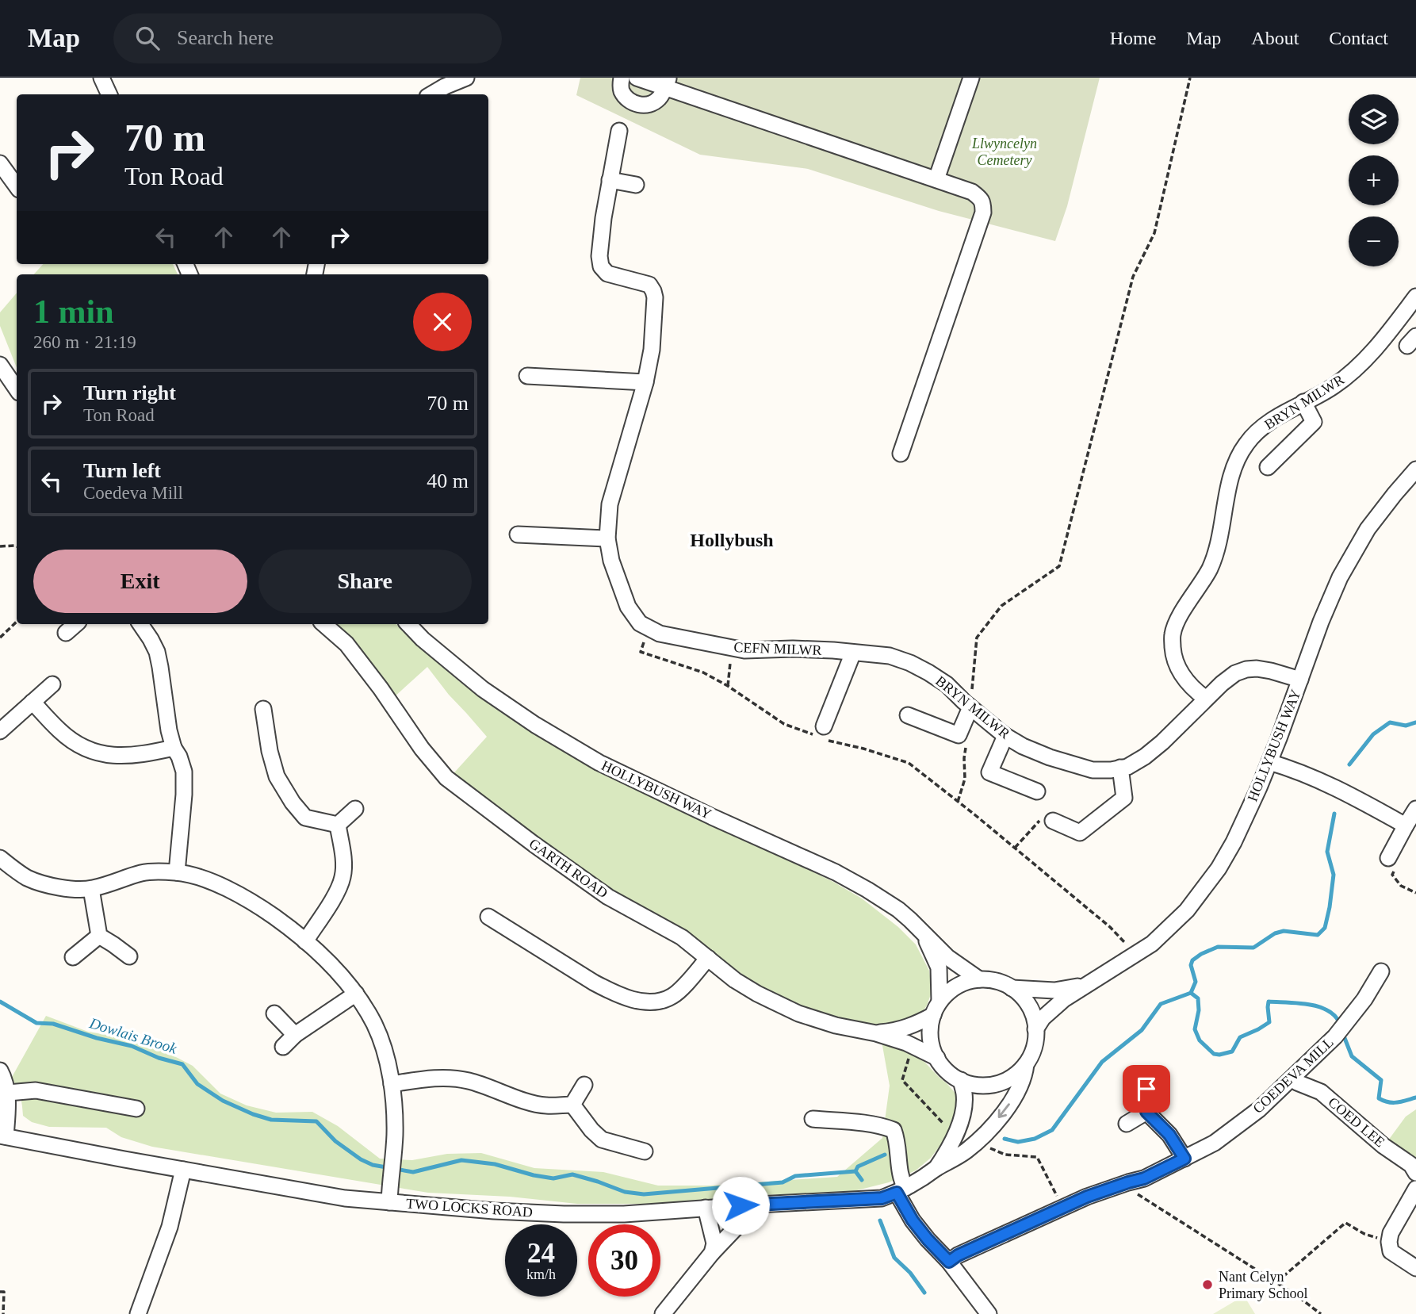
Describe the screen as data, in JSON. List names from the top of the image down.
{
  "streets": {
    "street": [
      "BRYN MILWR",
      "CEFN MILWR",
      "HOLLYBUSH WAY",
      "GARTH ROAD",
      "COEDEVA MILL",
      "COED LEE",
      "TWO LOCKS ROAD"
    ]
  },
  "crossings": [
    ["BRYN MILWR", "CEFN MILWR"],
    ["BRYN MILWR", "HOLLYBUSH WAY"],
    ["HOLLYBUSH WAY", "GARTH ROAD"],
    ["HOLLYBUSH WAY", "TWO LOCKS ROAD"],
    ["GARTH ROAD", "TWO LOCKS ROAD"],
    ["COEDEVA MILL", "COED LEE"]
  ],
  "districts": ["Hollybush"],
  "water": ["Dowlais Brook"],
  "parks": ["Llwyncelyn Cemetery"],
  "places": ["Nant Celyn Primary School"],
  "page": {
    "header": "Map",
    "search": "Search here",
    "nav": [
      "Home",
      "Map",
      "About",
      "Contact"
    ],
    "map_buttons": ["+", "−"],
    "turn": ["70 m", "Ton Road"],
    "heading": ["1 min", "260 m · 21:19"],
    "list": [
      {
        "name": "Turn right",
        "note": "Ton Road",
        "value": "70 m"
      },
      {
        "name": "Turn left",
        "note": "Coedeva Mill",
        "value": "40 m"
      }
    ],
    "buttons": ["Exit", "Share"],
    "speed": "24 km/h",
    "limit": "30"
  }
}
